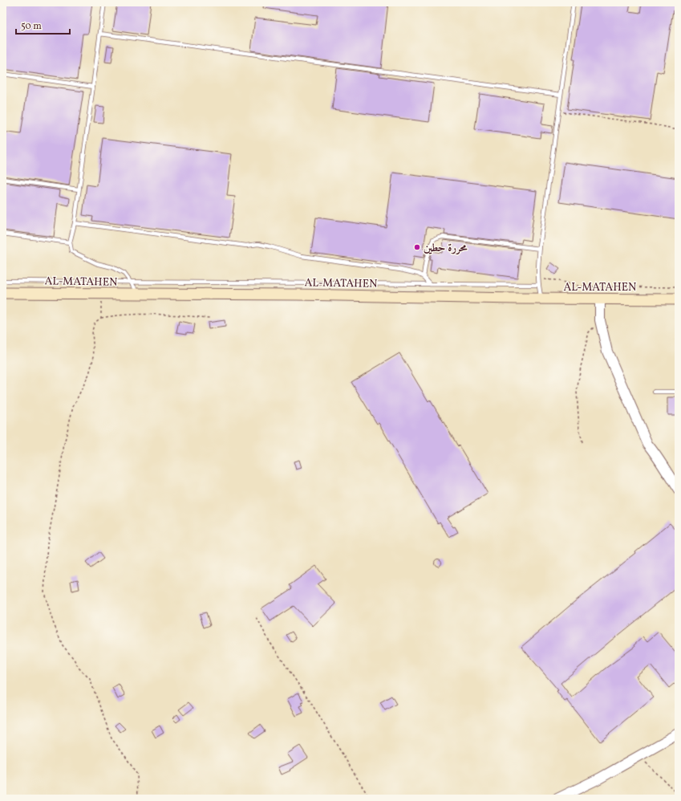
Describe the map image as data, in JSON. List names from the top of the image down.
{
  "streets": {
    "main road": ["AL-MATAHEN"]
  },
  "places": ["محررة حطين"],
  "scale_bar": "50 m"
}
